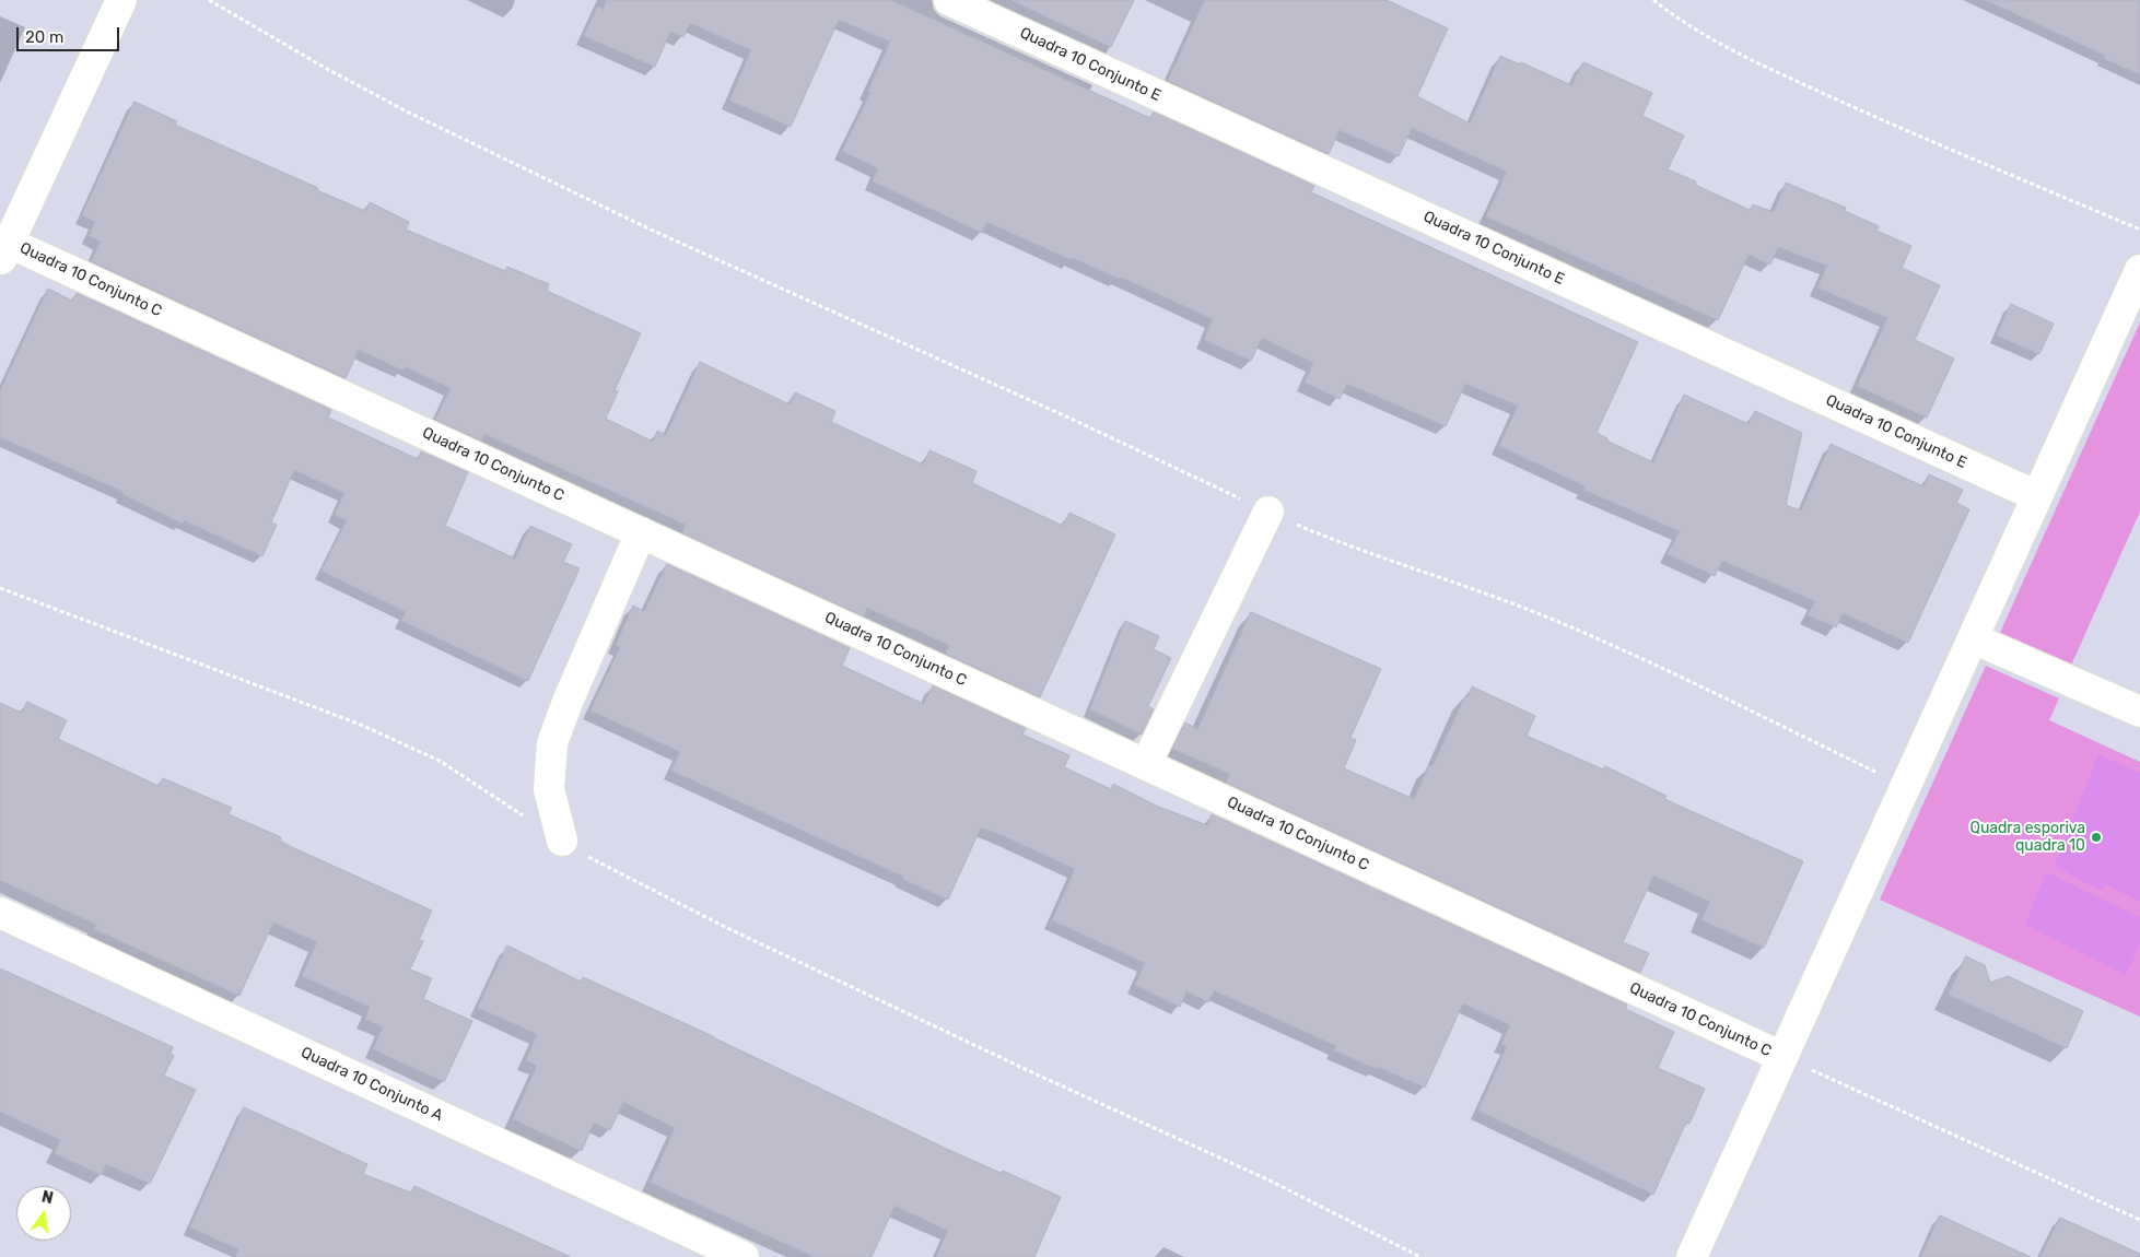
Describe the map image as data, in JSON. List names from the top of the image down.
{
  "streets": {
    "street": ["Quadra 10 Conjunto E", "Quadra 10 Conjunto C", "Quadra 10 Conjunto A"]
  },
  "places": ["Quadra esporiva quadra 10"],
  "scale_bar": "20 m",
  "north": "top"
}
